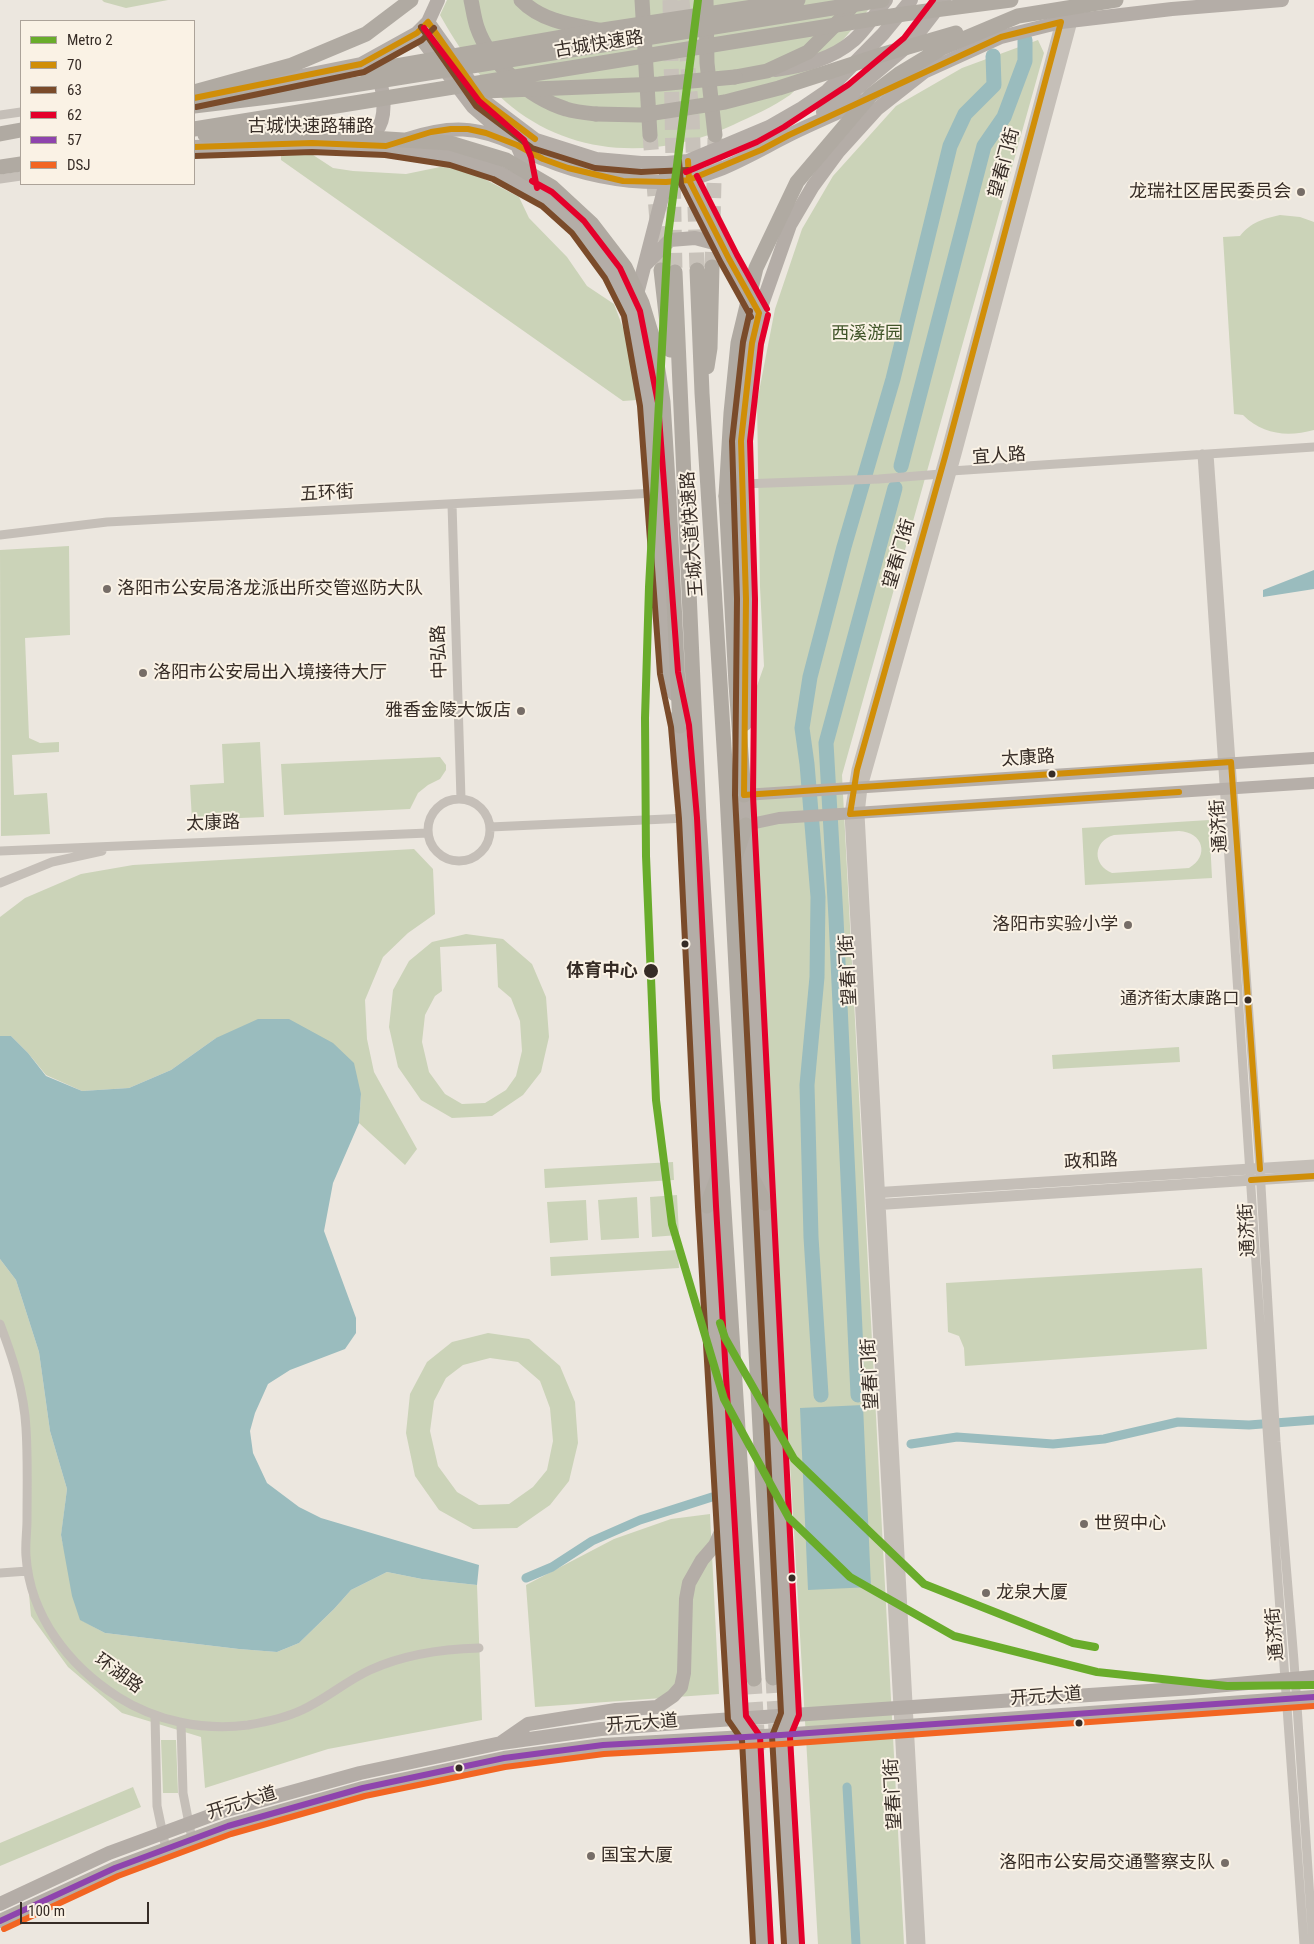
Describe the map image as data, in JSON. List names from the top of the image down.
{
  "streets": {
    "highway": ["古城快速路", "王城大道快速路"],
    "main road": ["古城快速路辅路", "太康路", "开元大道"],
    "street": [
      "望春门街",
      "宜人路",
      "五环街",
      "中弘路",
      "通济街",
      "政和路",
      "环湖路"
    ]
  },
  "crossings": [
    ["古城快速路辅路", "五环街"],
    ["望春门街", "宜人路"],
    ["望春门街", "太康路"],
    ["望春门街", "政和路"],
    ["望春门街", "开元大道"],
    ["宜人路", "通济街"],
    ["五环街", "中弘路"],
    ["中弘路", "太康路"],
    ["太康路", "通济街"],
    ["通济街", "政和路"],
    ["通济街", "开元大道"]
  ],
  "parks": ["西溪游园"],
  "places": [
    "龙瑞社区居民委员会",
    "洛阳市公安局洛龙派出所交管巡防大队",
    "洛阳市公安局出入境接待大厅",
    "雅香金陵大饭店",
    "洛阳市实验小学",
    "体育中心",
    "通济街太康路口",
    "世贸中心",
    "龙泉大厦",
    "国宝大厦",
    "洛阳市公安局交通警察支队"
  ],
  "lines": [
    "metro line 2",
    "transit line 62",
    "transit line 70",
    "transit line 63",
    "transit line 57",
    "transit line DSJ"
  ],
  "legend": [
    "Metro 2",
    "70",
    "63",
    "62",
    "57",
    "DSJ"
  ],
  "scale_bar": "100 m"
}
